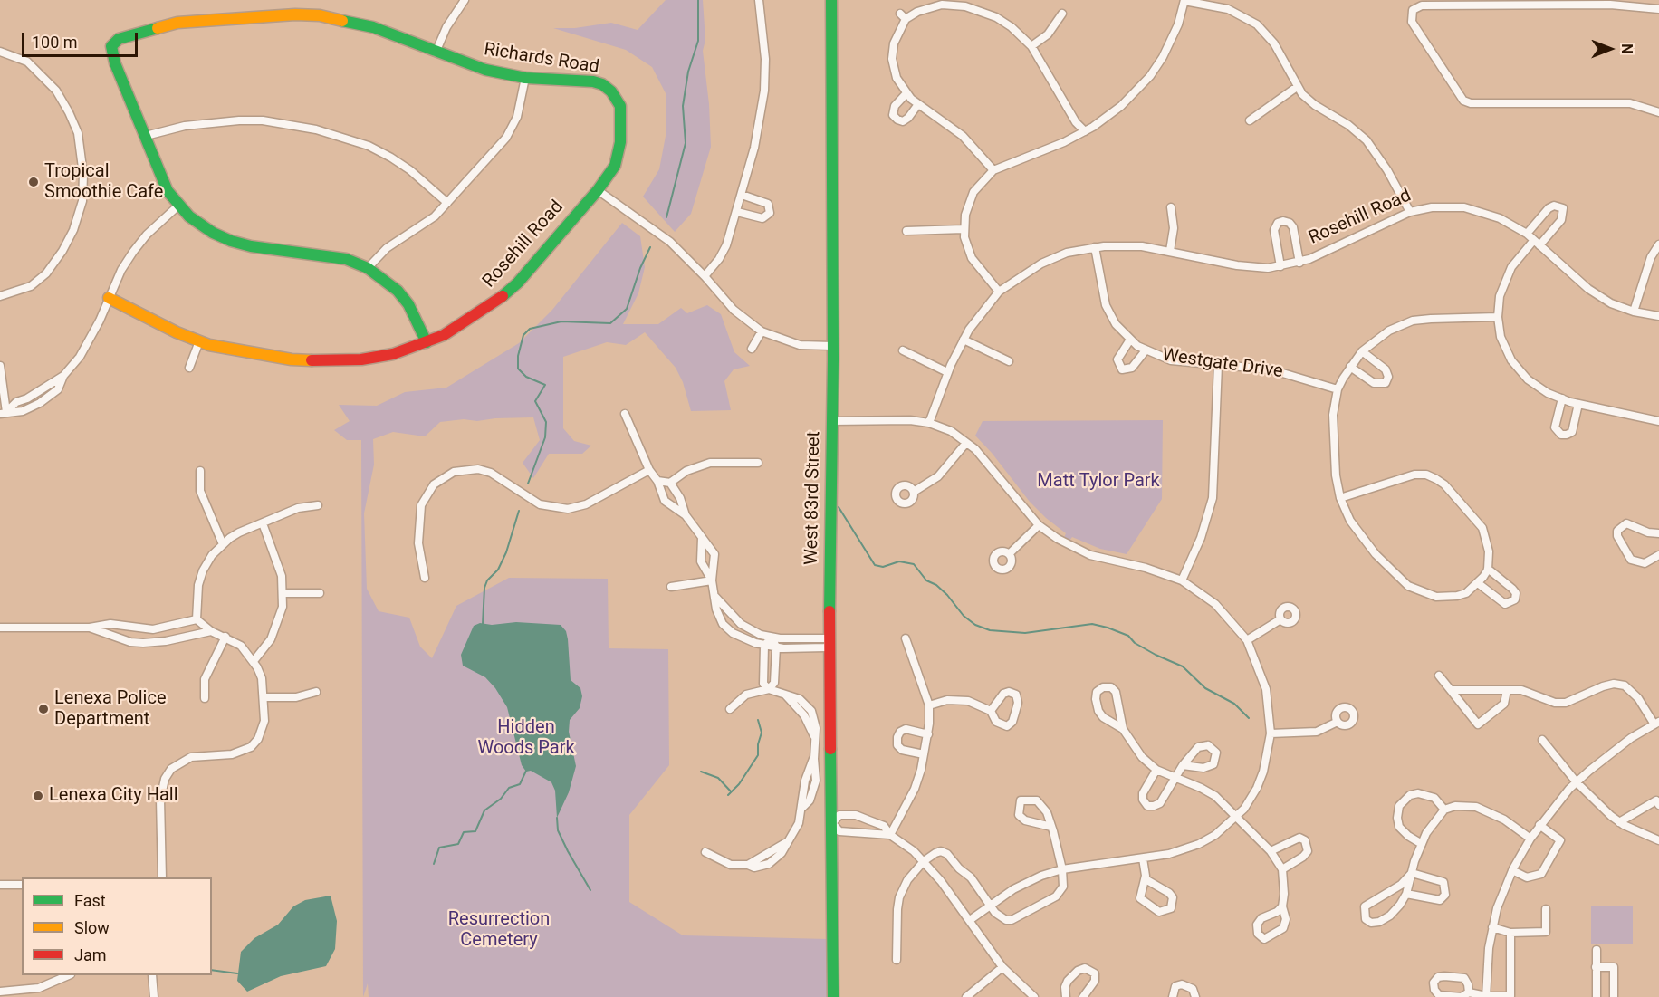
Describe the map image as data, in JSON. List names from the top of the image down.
{
  "streets": {
    "street": [
      "Richards Road",
      "Rosehill Road",
      "Westgate Drive",
      "West 83rd Street"
    ]
  },
  "crossings": [
    ["Richards Road", "Rosehill Road"],
    ["Rosehill Road", "Westgate Drive"]
  ],
  "parks": ["Matt Tylor Park", "Hidden Woods Park", "Resurrection Cemetery"],
  "places": ["Tropical Smoothie Cafe", "Lenexa Police Department", "Lenexa City Hall"],
  "legend": ["Fast", "Slow", "Jam"],
  "scale_bar": "100 m",
  "north": "right"
}
